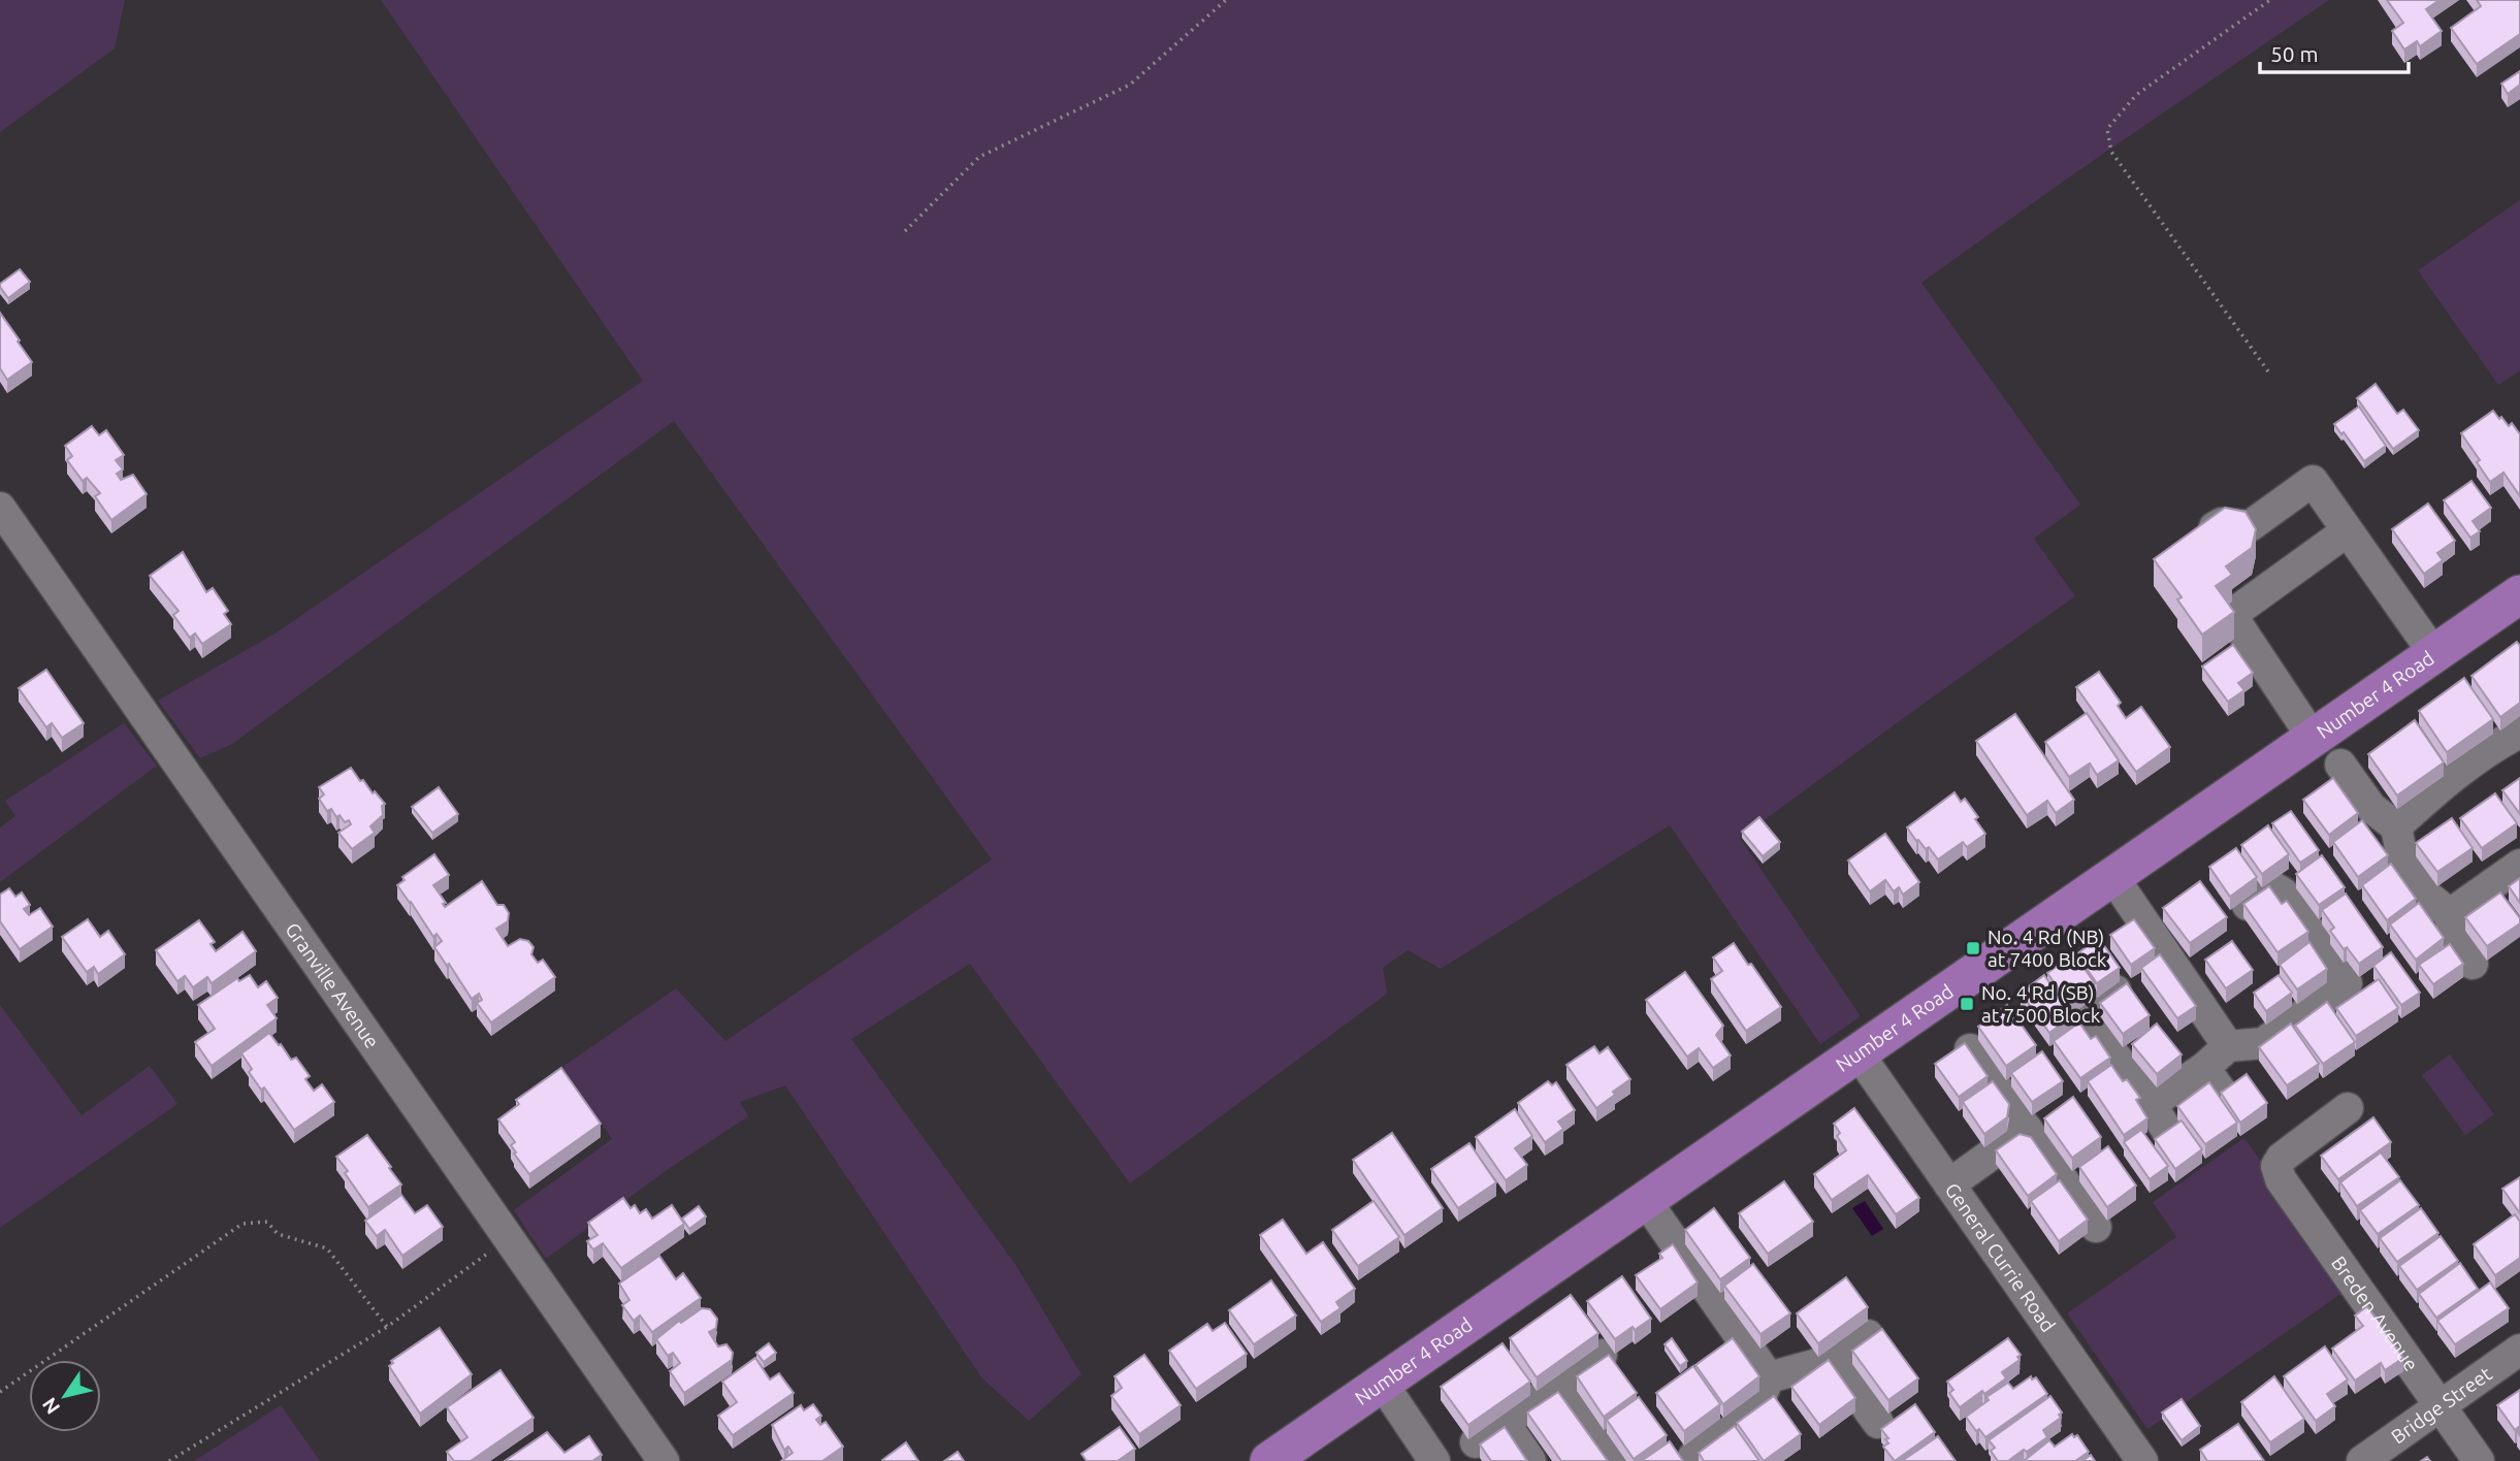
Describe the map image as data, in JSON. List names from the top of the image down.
{
  "streets": {
    "main road": ["Number 4 Road"],
    "street": [
      "Granville Avenue",
      "General Currie Road",
      "Breden Avenue",
      "Bridge Street"
    ]
  },
  "crossings": [
    ["Number 4 Road", "General Currie Road"],
    ["Breden Avenue", "Bridge Street"]
  ],
  "places": {
    "transit": ["No. 4 Rd (NB) at 7400 Block", "No. 4 Rd (SB) at 7500 Block"]
  },
  "scale_bar": "50 m",
  "north": "bottom left"
}
